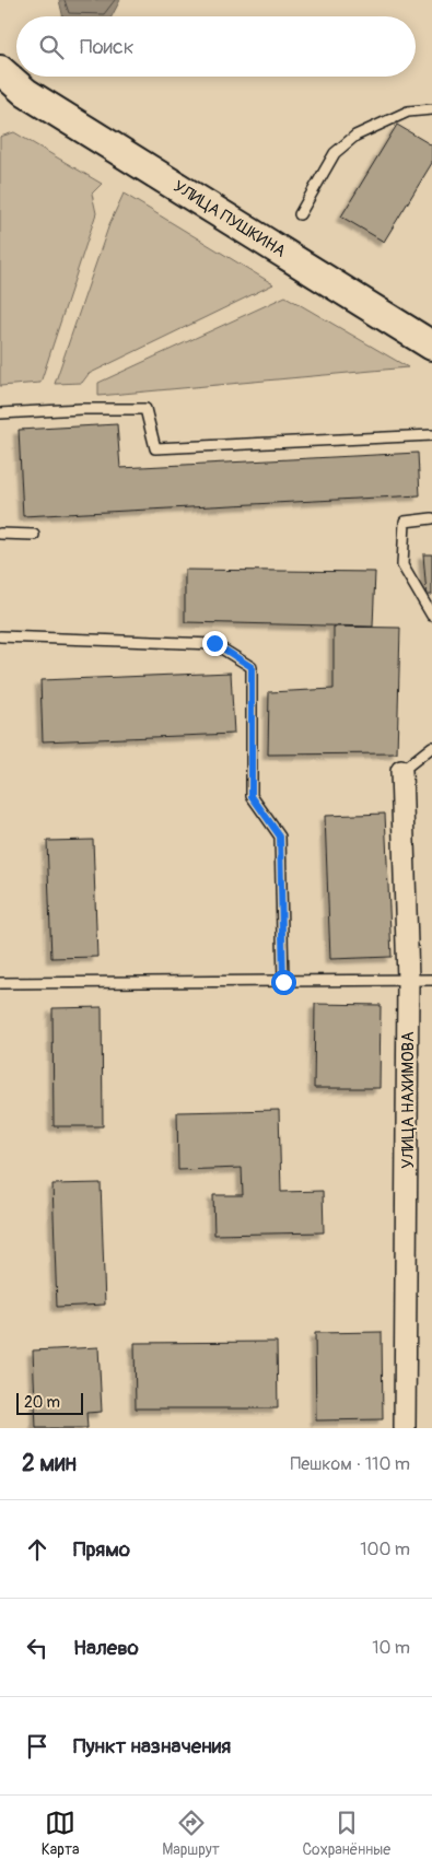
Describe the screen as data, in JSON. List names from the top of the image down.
{
  "streets": {
    "street": ["УЛИЦА ПУШКИНА", "УЛИЦА НАХИМОВА"]
  },
  "scale_bar": "20 m",
  "page": {
    "search": "Поиск",
    "scale": "20 m",
    "heading": ["2 мин", "Пешком · 110 m"],
    "list": [
      ["Прямо", "100 m"],
      ["Налево", "10 m"],
      "Пункт назначения"
    ],
    "nav": ["Карта", "Маршрут", "Сохранённые"]
  }
}
